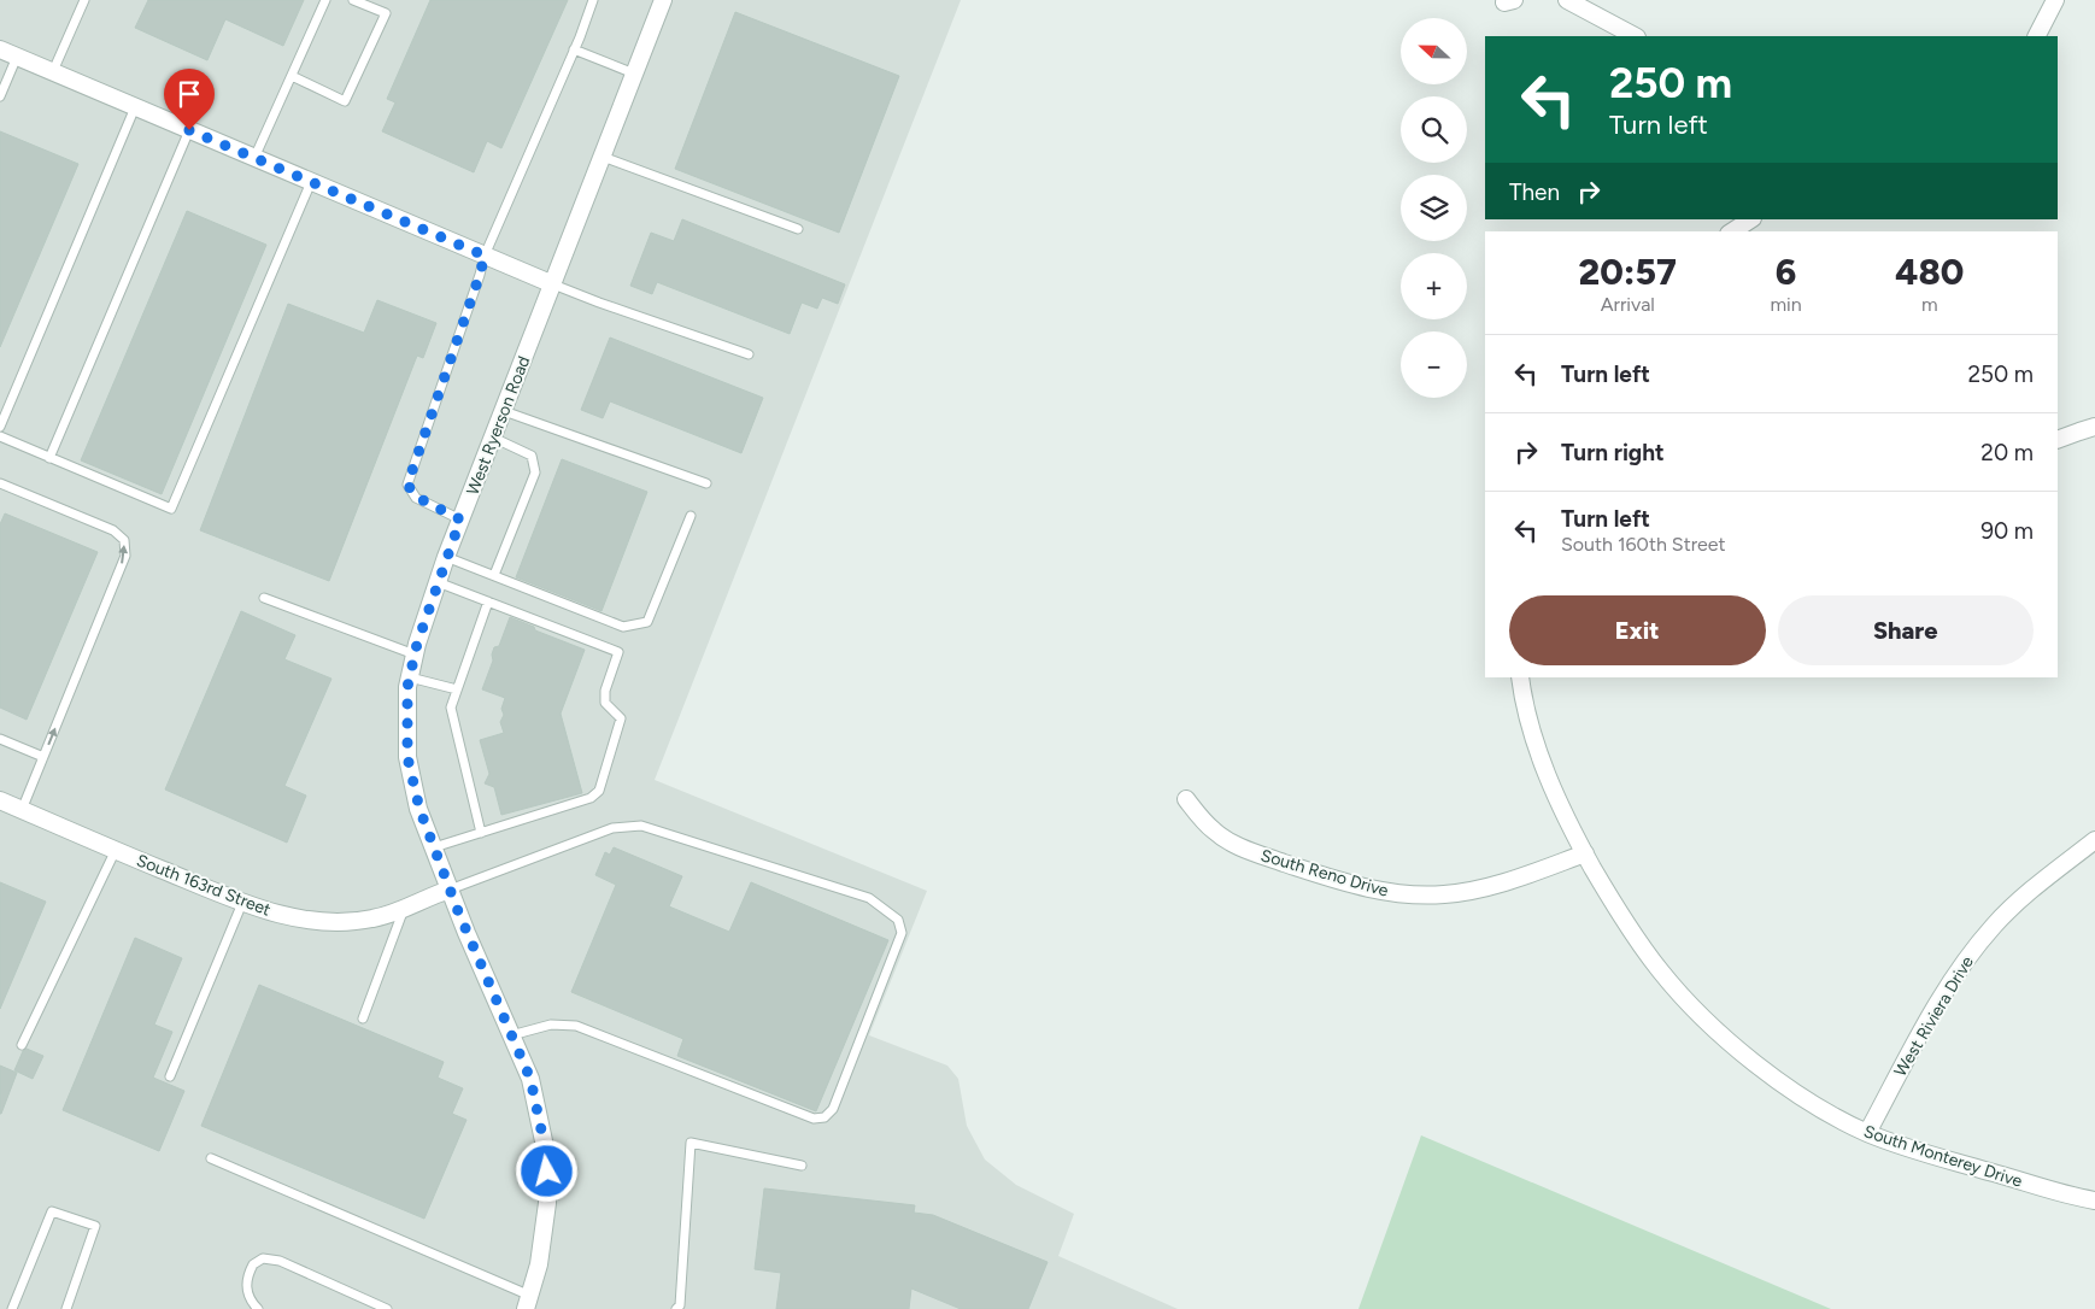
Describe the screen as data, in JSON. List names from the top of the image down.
{
  "streets": {
    "street": [
      "West Ryerson Road",
      "South Reno Drive",
      "South 163rd Street",
      "West Riviera Drive",
      "South Monterey Drive"
    ]
  },
  "crossings": [
    ["West Ryerson Road", "South 163rd Street"],
    ["South Reno Drive", "South Monterey Drive"],
    ["West Riviera Drive", "South Monterey Drive"]
  ],
  "north": "left",
  "page": {
    "map_buttons": ["+", "−"],
    "turn": ["250 m", "Turn left"],
    "then": "Then",
    "eta": [
      "20:57",
      "Arrival",
      "6",
      "min",
      "480",
      "m"
    ],
    "list": [
      {
        "name": "Turn left",
        "value": "250 m"
      },
      {
        "name": "Turn right",
        "value": "20 m"
      },
      {
        "name": "Turn left",
        "note": "South 160th Street",
        "value": "90 m"
      }
    ],
    "buttons": ["Exit", "Share"]
  }
}
